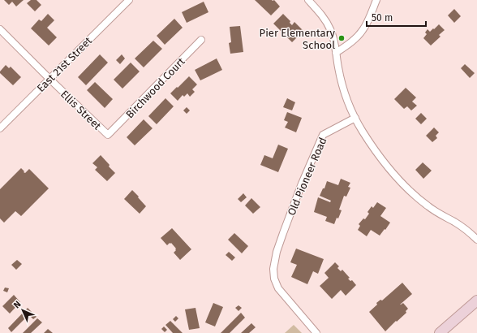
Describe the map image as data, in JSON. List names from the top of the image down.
{
  "streets": {
    "street": [
      "East 21st Street",
      "Birchwood Court",
      "Ellis Street",
      "Old Pioneer Road"
    ]
  },
  "crossings": [
    ["East 21st Street", "Ellis Street"],
    ["Birchwood Court", "Ellis Street"]
  ],
  "places": ["Pier Elementary School"],
  "scale_bar": "50 m",
  "north": "top left"
}
